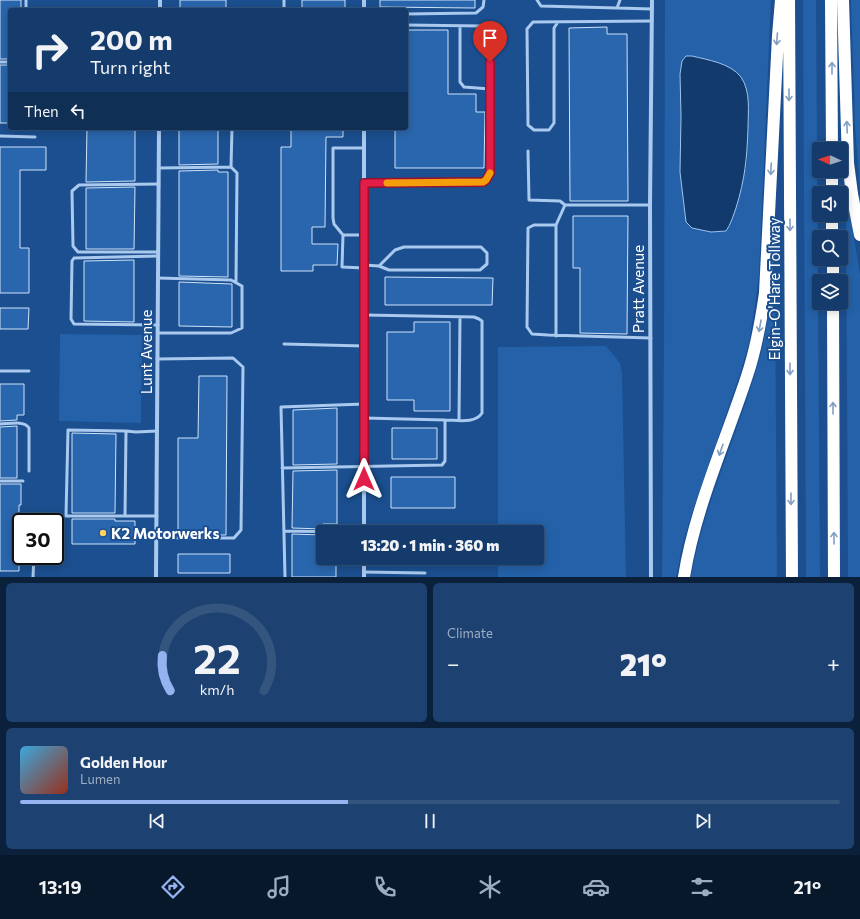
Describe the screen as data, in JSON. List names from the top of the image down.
{
  "streets": {
    "highway": ["Elgin-O'Hare Tollway"],
    "street": ["Pratt Avenue", "Lunt Avenue"]
  },
  "places": ["K2 Motorwerks"],
  "north": "left",
  "page": {
    "turn": ["200 m", "Turn right"],
    "then": "Then",
    "limit": "30",
    "trip": "13:20 · 1 min · 360 m",
    "tile": "Climate",
    "heat": ["−", "21°", "+"],
    "song": ["Golden Hour", "Lumen"],
    "tabs": ["13:19", "21°"],
    "gauge": ["22", "km/h"]
  }
}
